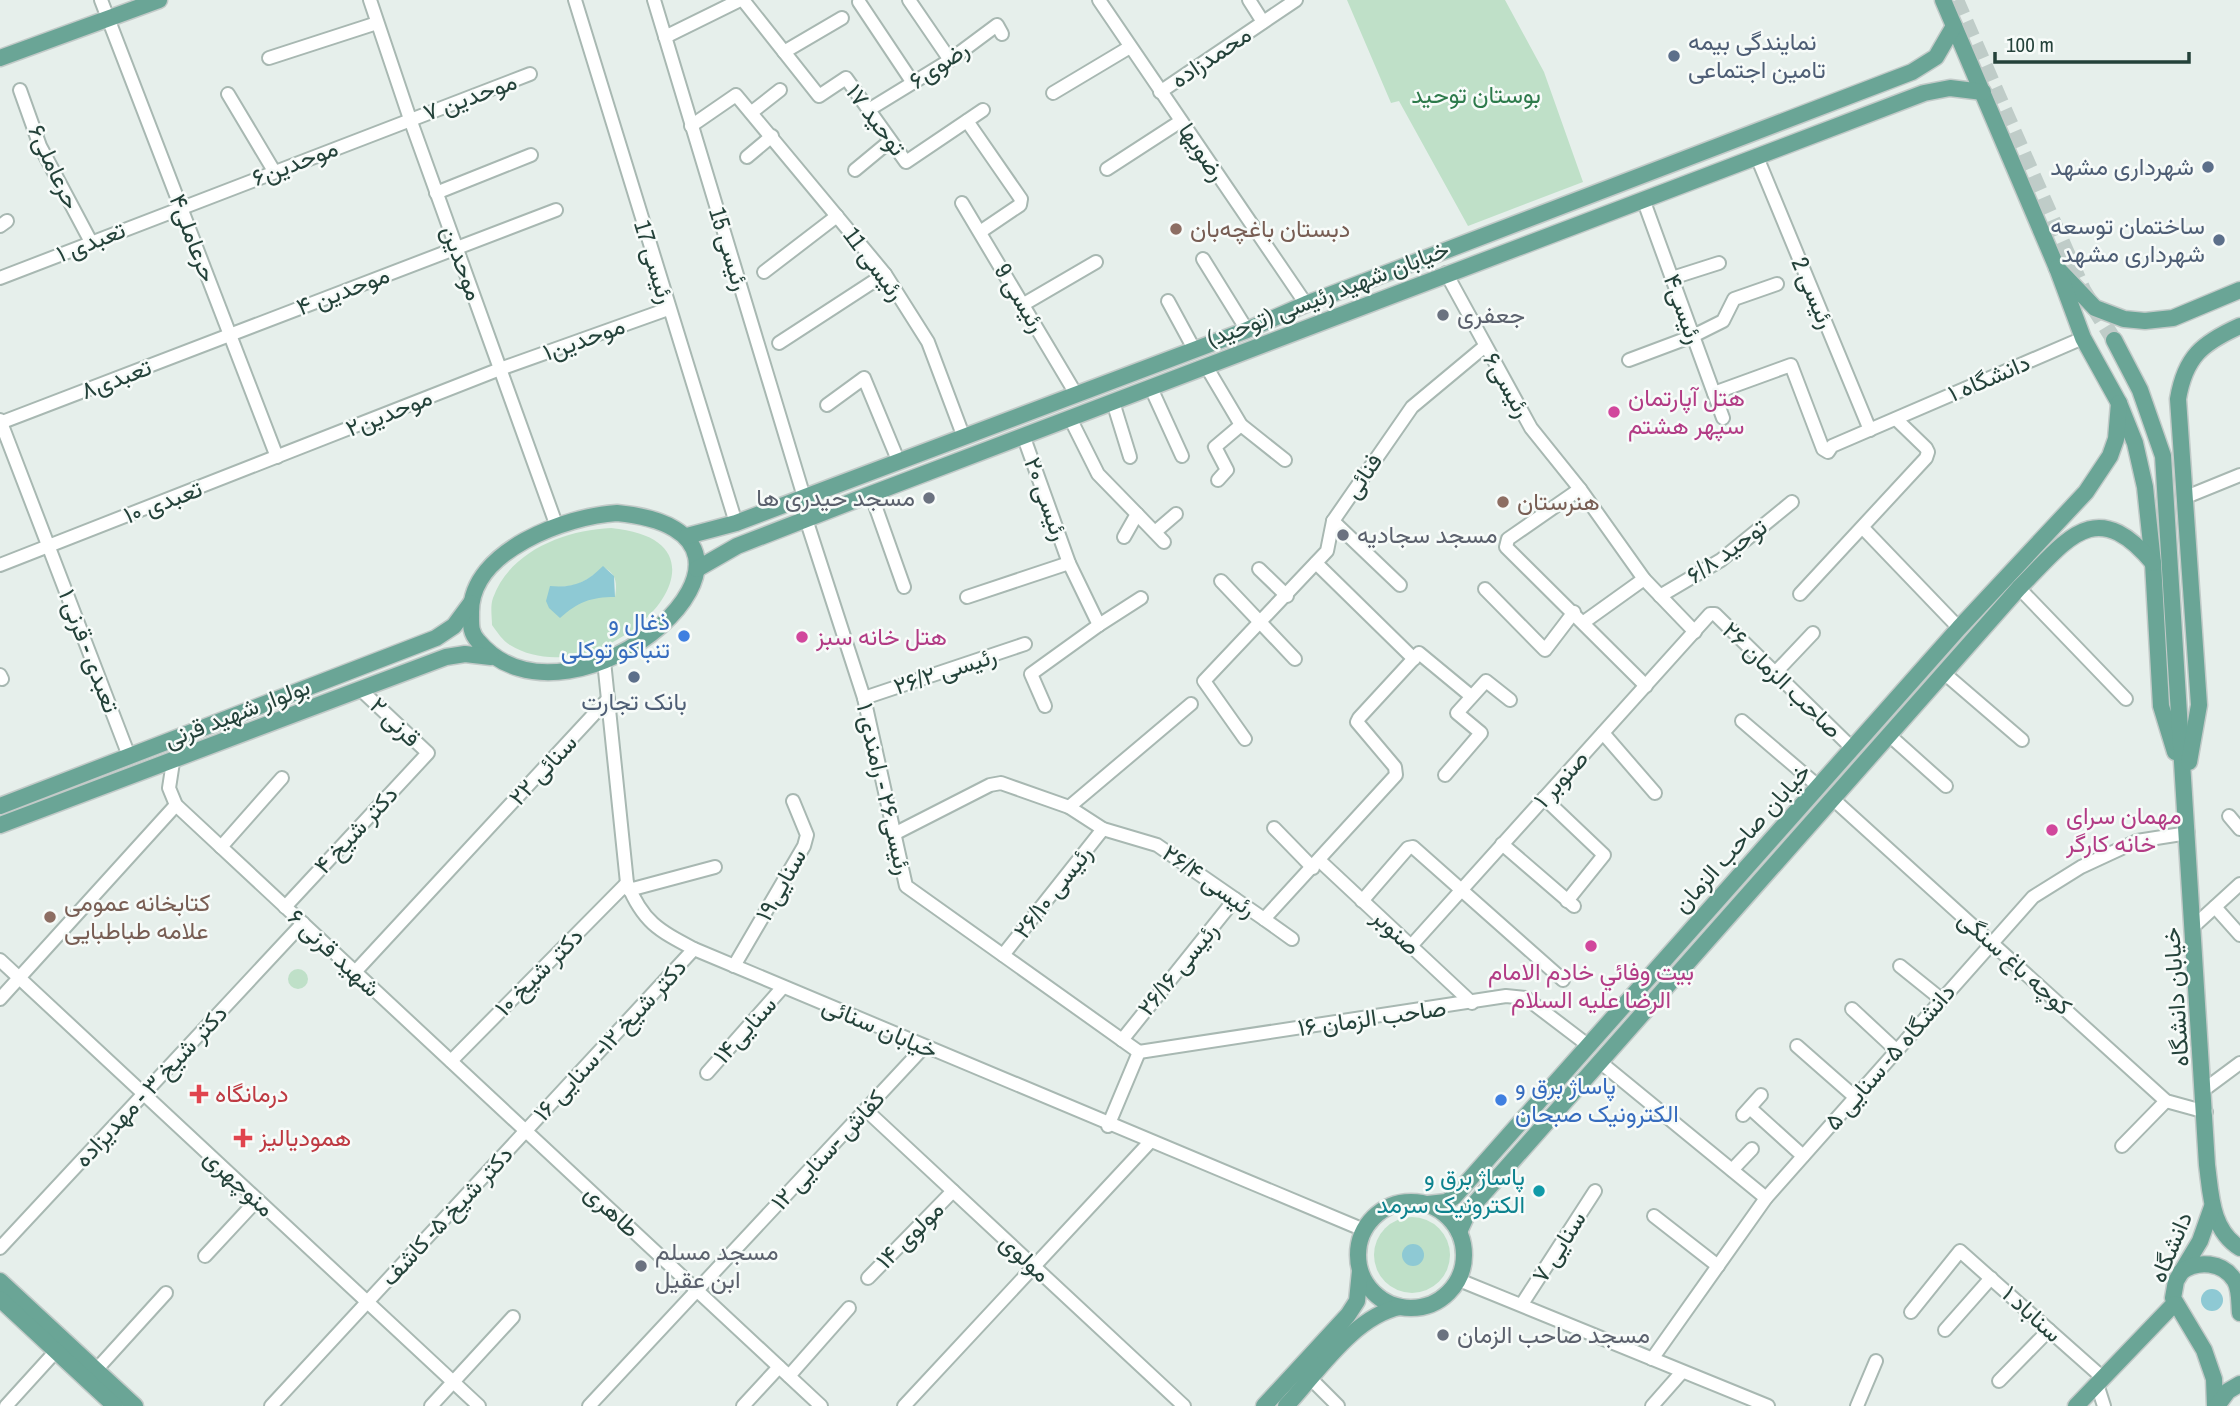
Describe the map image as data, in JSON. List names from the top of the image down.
{
  "streets": {
    "main road": [
      "خیابان شهید رئیسی (توحید)",
      "بولوار شهید قرنی",
      "خیابان صاحب الزمان",
      "خیابان دانشگاه",
      "دانشگاه"
    ],
    "street": [
      "محمدزاده",
      "رضوی۶",
      "موحدین ۷",
      "توحید ۱۷",
      "رضویها",
      "موحدین۶",
      "حرعاملی۶",
      "حرعاملی۴",
      "تعبدی ۱",
      "رئیسی 15",
      "رئیسی 17",
      "موحدین",
      "رئیسی 11",
      "موحدین ۴",
      "رئیسی 2",
      "رئیسی 9",
      "رئیسی۴",
      "موحدین۱",
      "دانشگاه ۱",
      "تعبدی۸",
      "رئیسی۶",
      "موحدین۲",
      "فنائی",
      "رئیسی ۲۰",
      "تعبدی ۱۰",
      "توحید ۶/۸",
      "تعبدی - قرنی ۱",
      "رئیسی ۲۶/۲",
      "صاحب الزمان ۲۶",
      "قرنی ۲",
      "سنائی ۲۲",
      "صنوبر ۱",
      "رئیسی۲۶ - رامندی ۱",
      "دکتر شیخ ۴",
      "رئیسی ۲۶/۴",
      "سنایی۱۹",
      "رئیسی ۲۶/۱۰",
      "صنوبر",
      "شهید قرنی ۶",
      "کوچه باغ سنگی",
      "رئیسی ۲۶/۱۶",
      "دکتر شیخ ۱۰",
      "صاحب الزمان ۱۶",
      "خیابان سنائی",
      "سنایی۱۴",
      "دکتر شیخ ۱۲- سنایی ۱۶",
      "دانشگاه ۵- سنایی ۵",
      "دکتر شیخ ۳ - مهدیزاده",
      "کفاش -سنایی ۱۲",
      "منوچهری",
      "طاهری",
      "دکتر شیخ ۵- کاشف",
      "مولوی ۱۴",
      "سنایی ۷",
      "مولوی",
      "سناباد ۱"
    ]
  },
  "crossings": [
    ["محمدزاده", "رضویها"],
    ["رضوی۶", "توحید ۱۷"],
    ["موحدین ۷", "موحدین۶"],
    ["موحدین ۷", "موحدین"],
    ["رضویها", "خیابان شهید رئیسی (توحید)"],
    ["موحدین۶", "حرعاملی۴"],
    ["موحدین۶", "تعبدی ۱"],
    ["موحدین۶", "موحدین"],
    ["حرعاملی۶", "تعبدی ۱"],
    ["حرعاملی۴", "تعبدی ۱"],
    ["حرعاملی۴", "موحدین ۴"],
    ["حرعاملی۴", "تعبدی۸"],
    ["حرعاملی۴", "موحدین۲"],
    ["حرعاملی۴", "تعبدی ۱۰"],
    ["رئیسی 15", "خیابان شهید رئیسی (توحید)"],
    ["رئیسی 17", "خیابان شهید رئیسی (توحید)"],
    ["رئیسی 17", "موحدین۱"],
    ["موحدین", "موحدین ۴"],
    ["موحدین", "خیابان شهید رئیسی (توحید)"],
    ["موحدین", "موحدین۱"],
    ["موحدین", "موحدین۲"],
    ["موحدین", "بولوار شهید قرنی"],
    ["موحدین", "خیابان سنائی"],
    ["رئیسی 11", "خیابان شهید رئیسی (توحید)"],
    ["موحدین ۴", "تعبدی۸"],
    ["رئیسی 2", "خیابان شهید رئیسی (توحید)"],
    ["رئیسی 2", "دانشگاه ۱"],
    ["خیابان شهید رئیسی (توحید)", "رئیسی 9"],
    ["خیابان شهید رئیسی (توحید)", "رئیسی۴"],
    ["خیابان شهید رئیسی (توحید)", "رئیسی۶"],
    ["خیابان شهید رئیسی (توحید)", "رئیسی ۲۰"],
    ["خیابان شهید رئیسی (توحید)", "بولوار شهید قرنی"],
    ["خیابان شهید رئیسی (توحید)", "رئیسی۲۶ - رامندی ۱"],
    ["خیابان شهید رئیسی (توحید)", "خیابان سنائی"],
    ["رئیسی۴", "دانشگاه ۱"],
    ["موحدین۱", "موحدین۲"],
    ["تعبدی۸", "تعبدی - قرنی ۱"],
    ["رئیسی۶", "فنائی"],
    ["رئیسی۶", "توحید ۶/۸"],
    ["رئیسی۶", "صنوبر ۱"],
    ["موحدین۲", "تعبدی ۱۰"],
    ["تعبدی ۱۰", "تعبدی - قرنی ۱"],
    ["تعبدی - قرنی ۱", "بولوار شهید قرنی"],
    ["رئیسی ۲۶/۲", "رئیسی۲۶ - رامندی ۱"],
    ["صاحب الزمان ۲۶", "صنوبر ۱"],
    ["صاحب الزمان ۲۶", "خیابان صاحب الزمان"],
    ["بولوار شهید قرنی", "قرنی ۲"],
    ["بولوار شهید قرنی", "خیابان سنائی"],
    ["قرنی ۲", "دکتر شیخ ۴"],
    ["سنائی ۲۲", "شهید قرنی ۶"],
    ["سنائی ۲۲", "خیابان سنائی"],
    ["صنوبر ۱", "صنوبر"],
    ["رئیسی۲۶ - رامندی ۱", "رئیسی ۲۶/۴"],
    ["رئیسی۲۶ - رامندی ۱", "رئیسی ۲۶/۱۰"],
    ["رئیسی۲۶ - رامندی ۱", "رئیسی ۲۶/۱۶"],
    ["رئیسی۲۶ - رامندی ۱", "صاحب الزمان ۱۶"],
    ["دکتر شیخ ۴", "شهید قرنی ۶"],
    ["خیابان صاحب الزمان", "صاحب الزمان ۱۶"],
    ["خیابان صاحب الزمان", "خیابان سنائی"],
    ["رئیسی ۲۶/۴", "رئیسی ۲۶/۱۰"],
    ["رئیسی ۲۶/۴", "صنوبر"],
    ["رئیسی ۲۶/۴", "رئیسی ۲۶/۱۶"],
    ["سنایی۱۹", "خیابان سنائی"],
    ["صنوبر", "صاحب الزمان ۱۶"],
    ["شهید قرنی ۶", "دکتر شیخ ۱۰"],
    ["شهید قرنی ۶", "دکتر شیخ ۱۲- سنایی ۱۶"],
    ["شهید قرنی ۶", "دکتر شیخ ۳ - مهدیزاده"],
    ["شهید قرنی ۶", "طاهری"],
    ["شهید قرنی ۶", "دکتر شیخ ۵- کاشف"],
    ["کوچه باغ سنگی", "خیابان دانشگاه"],
    ["کوچه باغ سنگی", "دانشگاه ۵- سنایی ۵"],
    ["دکتر شیخ ۱۰", "خیابان سنائی"],
    ["خیابان دانشگاه", "دانشگاه ۵- سنایی ۵"],
    ["خیابان دانشگاه", "دانشگاه"],
    ["خیابان سنائی", "سنایی۱۴"],
    ["خیابان سنائی", "دکتر شیخ ۱۲- سنایی ۱۶"],
    ["خیابان سنائی", "کفاش -سنایی ۱۲"],
    ["دکتر شیخ ۱۲- سنایی ۱۶", "طاهری"],
    ["دکتر شیخ ۱۲- سنایی ۱۶", "دکتر شیخ ۵- کاشف"],
    ["دکتر شیخ ۳ - مهدیزاده", "منوچهری"],
    ["کفاش -سنایی ۱۲", "طاهری"],
    ["کفاش -سنایی ۱۲", "مولوی"],
    ["منوچهری", "دکتر شیخ ۵- کاشف"],
    ["طاهری", "دکتر شیخ ۵- کاشف"],
    ["مولوی ۱۴", "مولوی"]
  ],
  "parks": ["بوستان توحید"],
  "places": {
    "other": [
      "نمایندگی بیمه تامین اجتماعی",
      "شهرداری مشهد",
      "دبستان باغچه‌بان",
      "ساختمان توسعه شهرداری مشهد",
      "جعفری",
      "هتل آپارتمان سپهر هشتم",
      "مسجد حیدری ها",
      "هنرستان",
      "مسجد سجادیه",
      "ذغال و تنباکو توکلی",
      "هتل خانه سبز",
      "بانک تجارت",
      "مهمان سرای خانه کارگر",
      "کتابخانه عمومی علامه طباطبایی",
      "بيت وفائي خادم الامام الرضا عليه السلام",
      "پاساژ برق و الکترونیک صبحان",
      "پاساژ برق و الکترونیک سرمد",
      "مسجد مسلم ابن عقیل",
      "مسجد صاحب الزمان"
    ],
    "health": ["درمانگاه", "همودیالیز"]
  },
  "scale_bar": "100 m"
}
